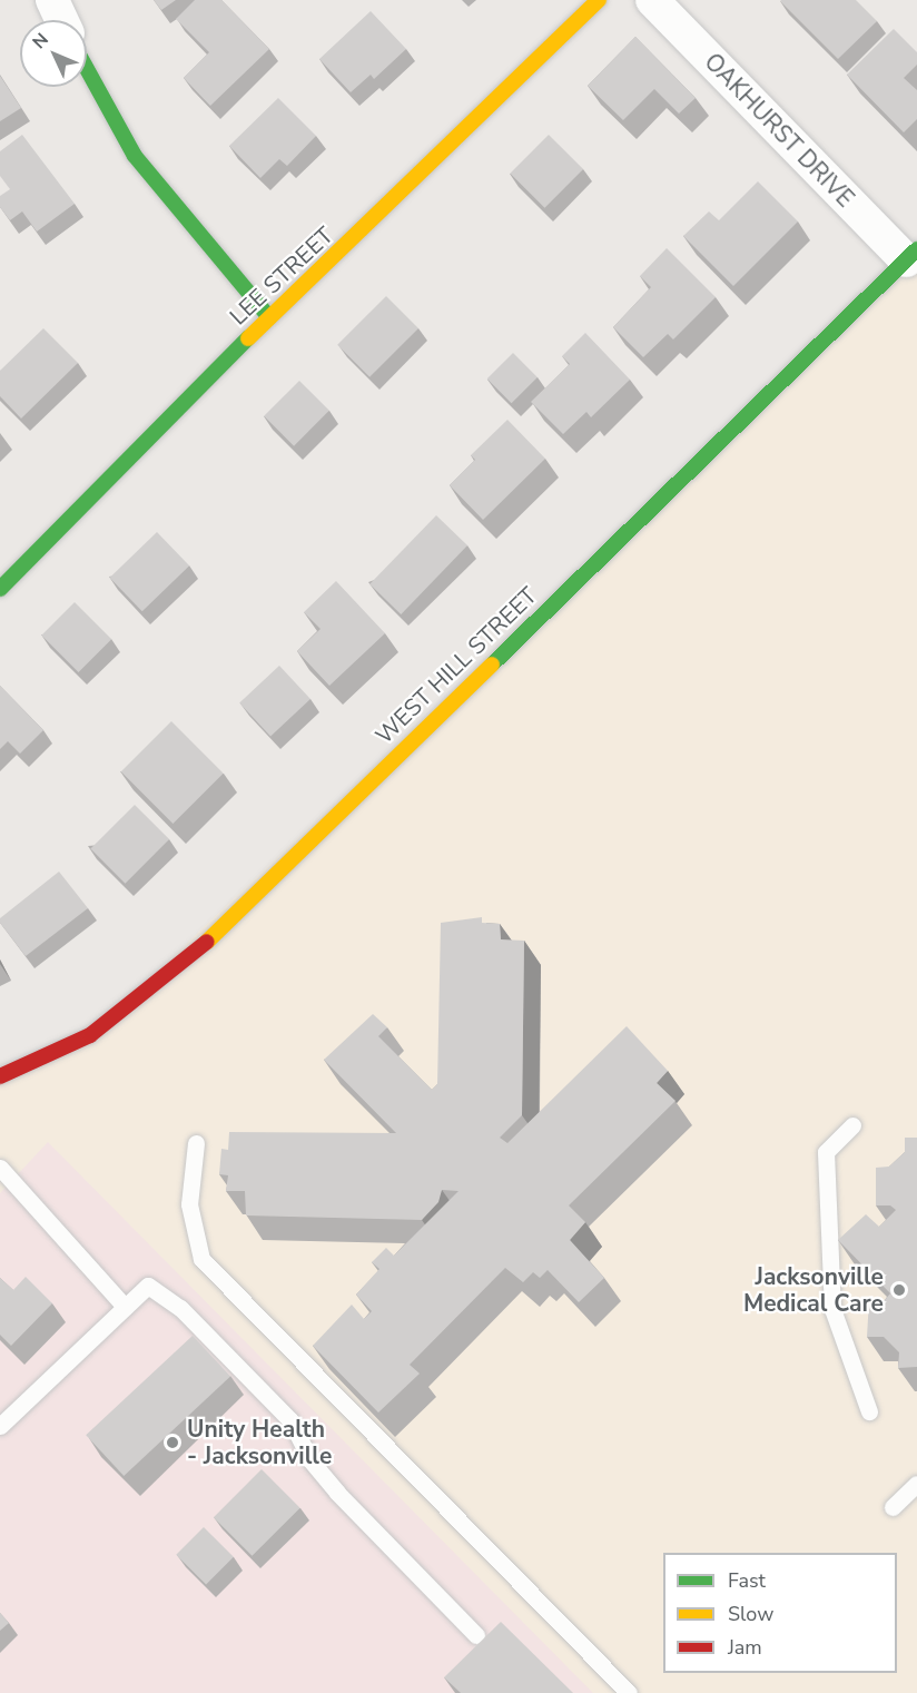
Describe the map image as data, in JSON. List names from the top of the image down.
{
  "streets": {
    "street": ["OAKHURST DRIVE", "LEE STREET", "WEST HILL STREET"]
  },
  "crossings": [
    ["OAKHURST DRIVE", "WEST HILL STREET"]
  ],
  "places": ["Jacksonville Medical Care", "Unity Health - Jacksonville"],
  "legend": ["Fast", "Slow", "Jam"],
  "north": "top left"
}
